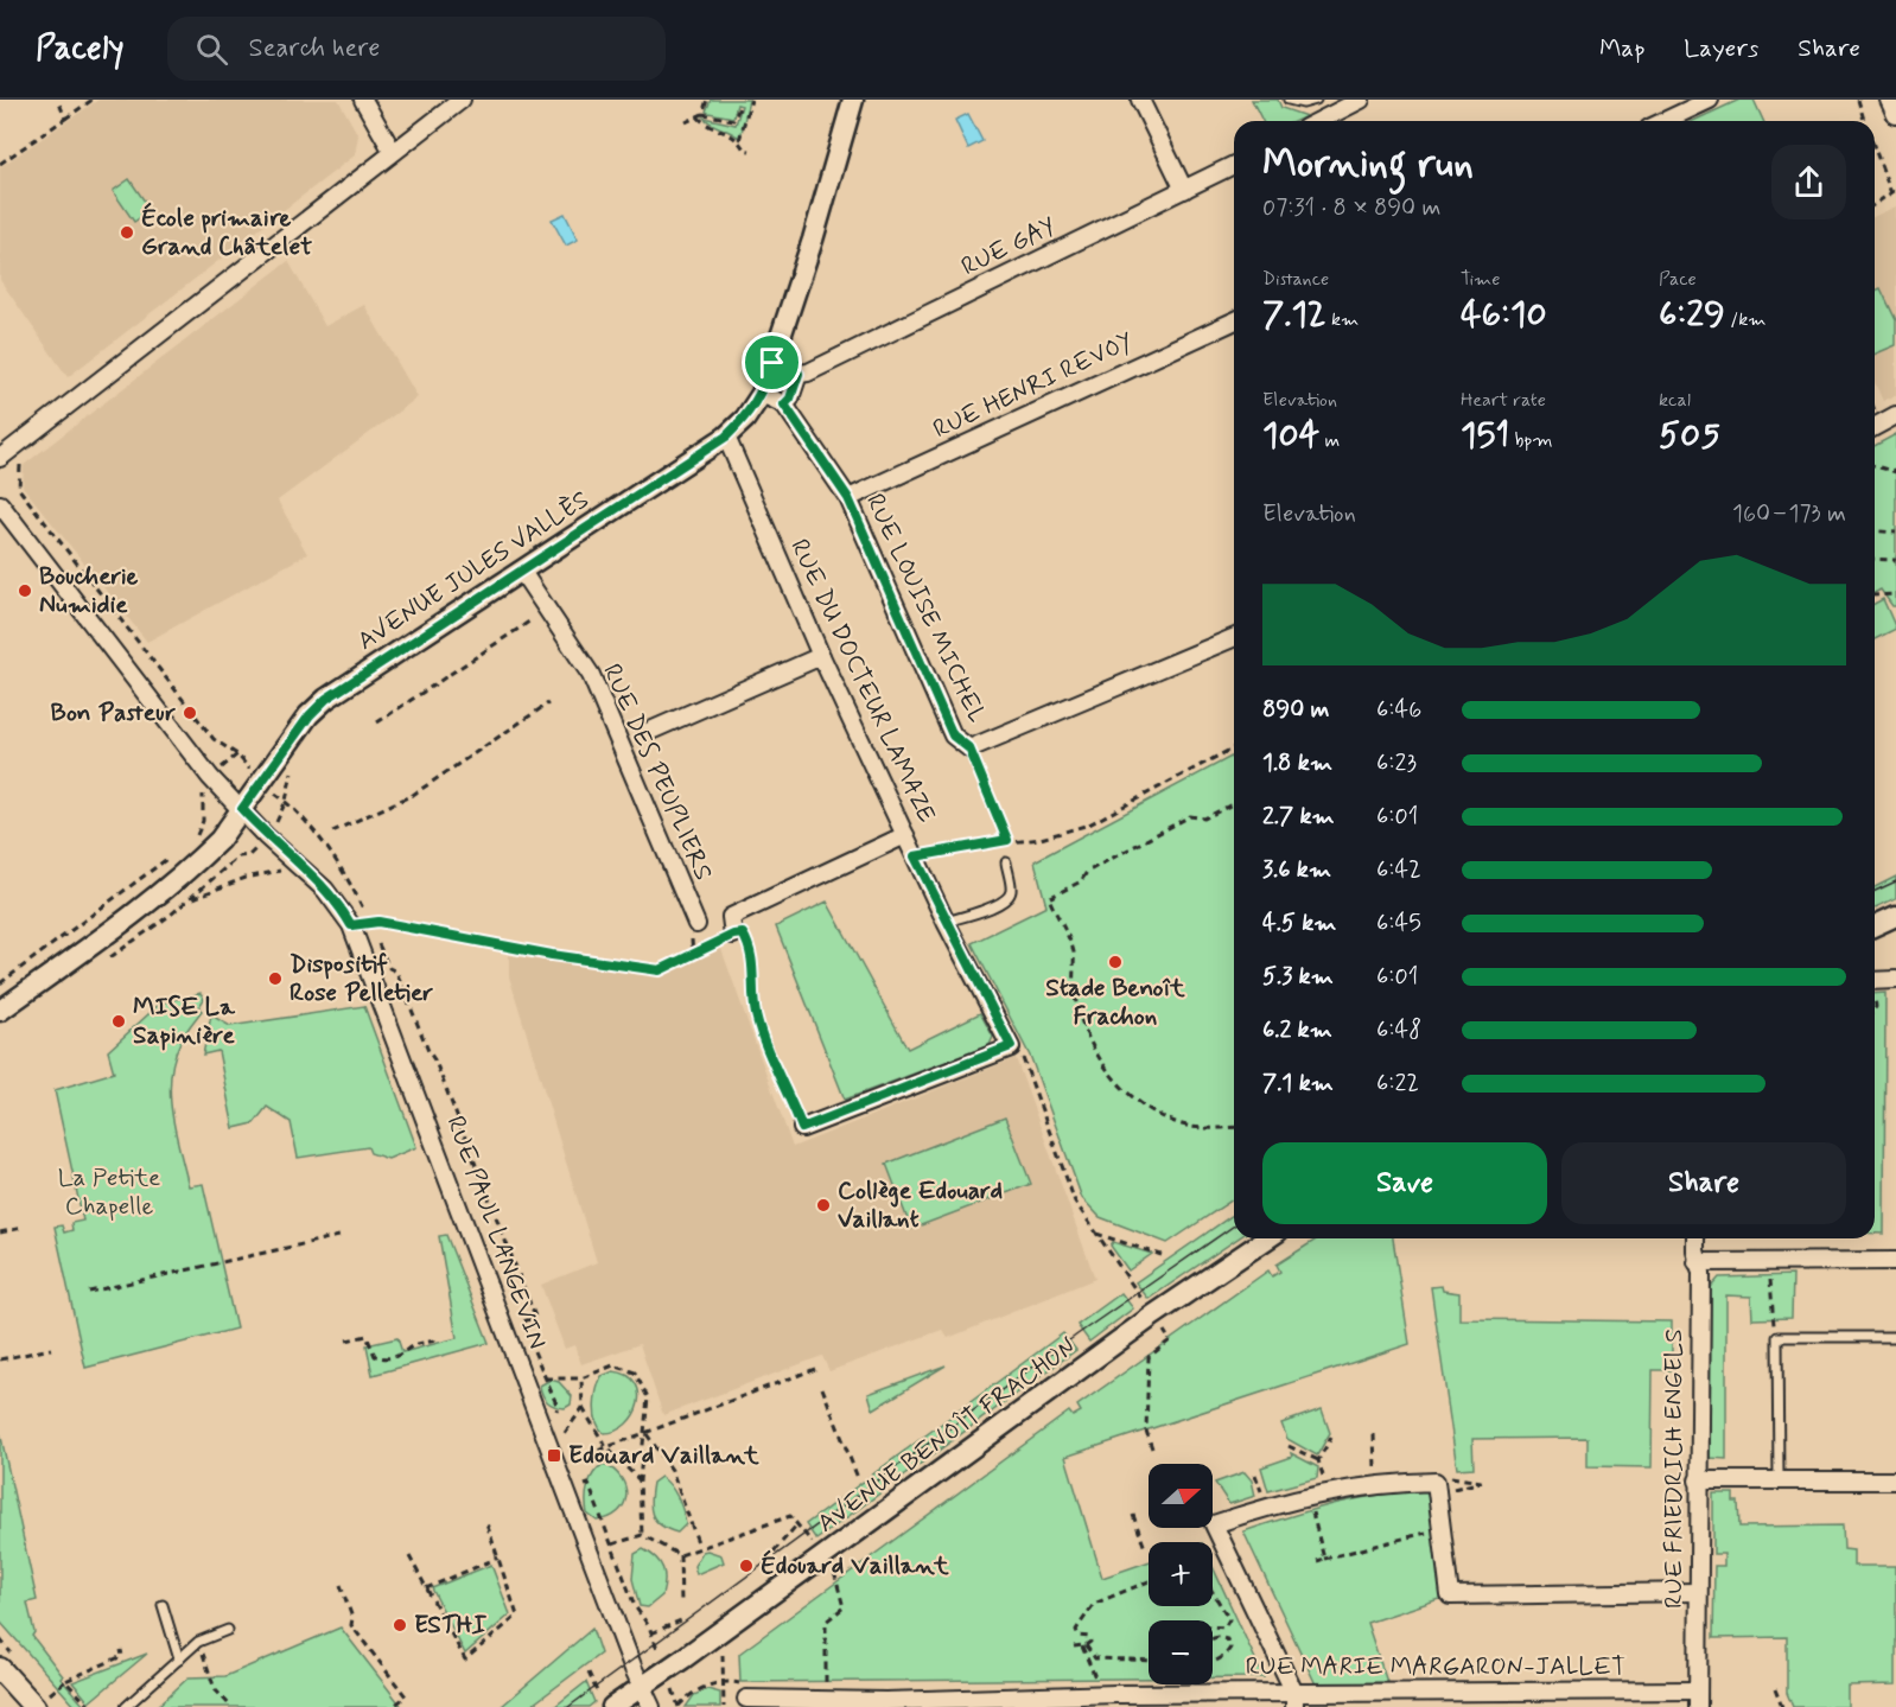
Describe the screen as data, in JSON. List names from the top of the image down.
{
  "streets": {
    "street": [
      "RUE GAY",
      "RUE HENRI REVOY",
      "AVENUE JULES VALLÈS",
      "RUE LOUISE MICHEL",
      "RUE DU DOCTEUR LAMAZE",
      "RUE DES PEUPLIERS",
      "RUE PAUL LANGEVIN",
      "AVENUE BENOÎT FRACHON",
      "RUE FRIEDRICH ENGELS",
      "RUE MARIE MARGARON-JALLET"
    ]
  },
  "crossings": [
    ["RUE HENRI REVOY", "RUE LOUISE MICHEL"],
    ["AVENUE JULES VALLÈS", "RUE DU DOCTEUR LAMAZE"],
    ["AVENUE JULES VALLÈS", "RUE DES PEUPLIERS"],
    ["AVENUE JULES VALLÈS", "RUE PAUL LANGEVIN"],
    ["RUE PAUL LANGEVIN", "AVENUE BENOÎT FRACHON"],
    ["RUE FRIEDRICH ENGELS", "RUE MARIE MARGARON-JALLET"]
  ],
  "parks": ["La Petite Chapelle"],
  "places": {
    "other": [
      "École primaire Grand Châtelet",
      "Boucherie Numidie",
      "Bon Pasteur",
      "Stade Benoît Frachon",
      "Dispositif Rose Pelletier",
      "MISE La Sapinière",
      "Collège Edouard Vaillant",
      "Édouard Vaillant",
      "ESTHI"
    ],
    "transit": ["Edouard Vaillant"]
  },
  "north": "right",
  "page": {
    "header": "Pacely",
    "search": "Search here",
    "nav": ["Map", "Layers", "Share"],
    "heading": ["Morning run", "07:31 · 8 × 890 m"],
    "stats": [
      ["Distance", "7.12 km"],
      ["Time", "46:10"],
      ["Pace", "6:29 /km"],
      ["Elevation", "104 m"],
      ["Heart rate", "151 bpm"],
      ["kcal", "505"]
    ],
    "chart": ["Elevation", "160–173 m"],
    "list": [
      {
        "name": "890 m",
        "note": "6:46"
      },
      {
        "name": "1.8 km",
        "note": "6:23"
      },
      {
        "name": "2.7 km",
        "note": "6:01"
      },
      {
        "name": "3.6 km",
        "note": "6:42"
      },
      {
        "name": "4.5 km",
        "note": "6:45"
      },
      {
        "name": "5.3 km",
        "note": "6:01"
      },
      {
        "name": "6.2 km",
        "note": "6:48"
      },
      {
        "name": "7.1 km",
        "note": "6:22"
      }
    ],
    "buttons": ["Save", "Share"],
    "map_buttons": ["+", "−"]
  }
}
